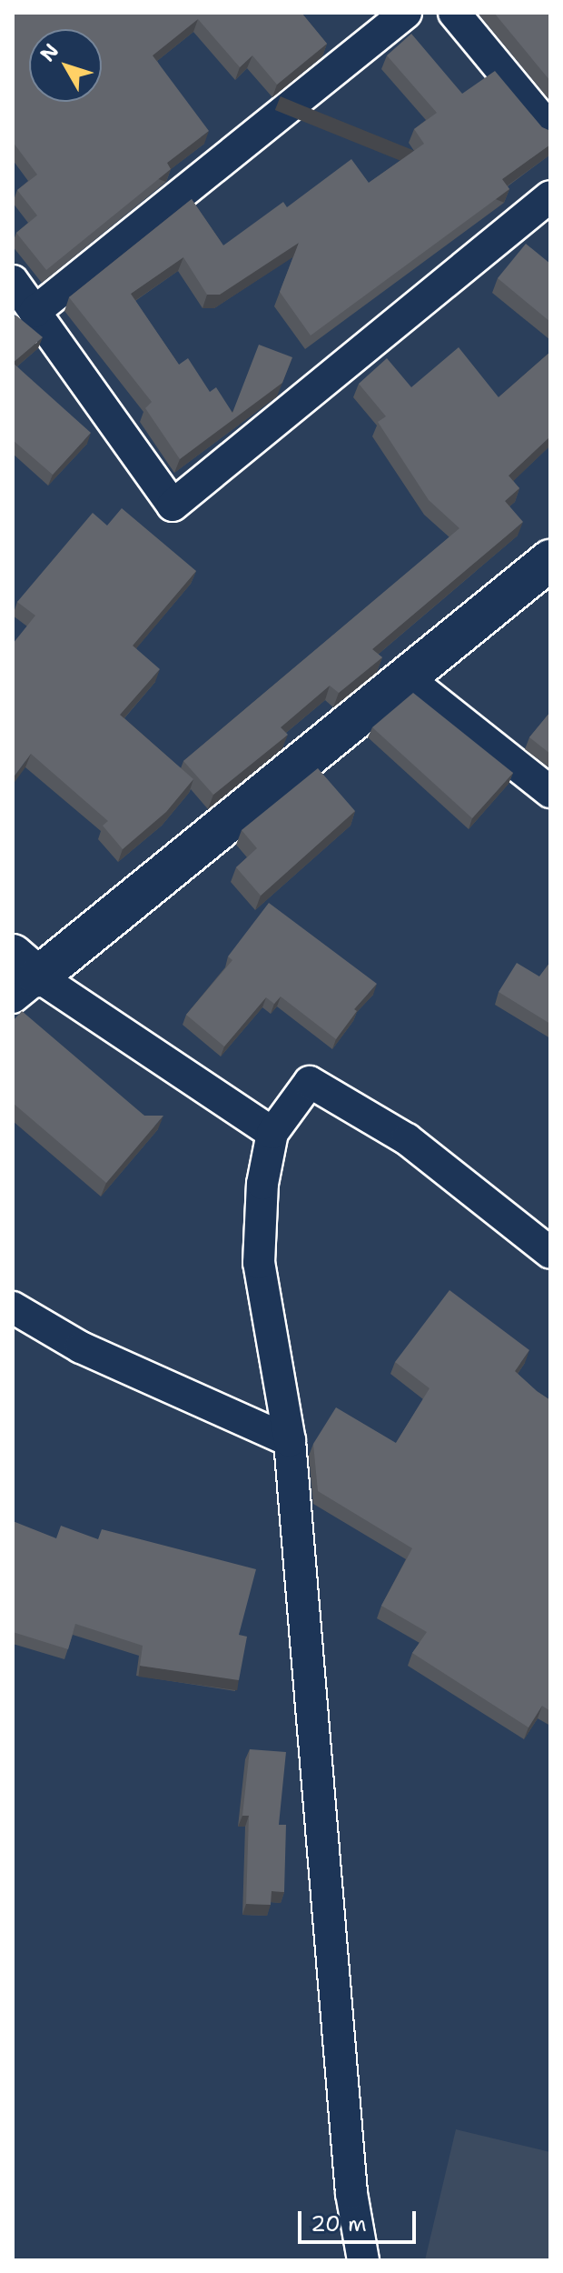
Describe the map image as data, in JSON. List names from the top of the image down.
{
  "scale_bar": "20 m",
  "north": "top left"
}
